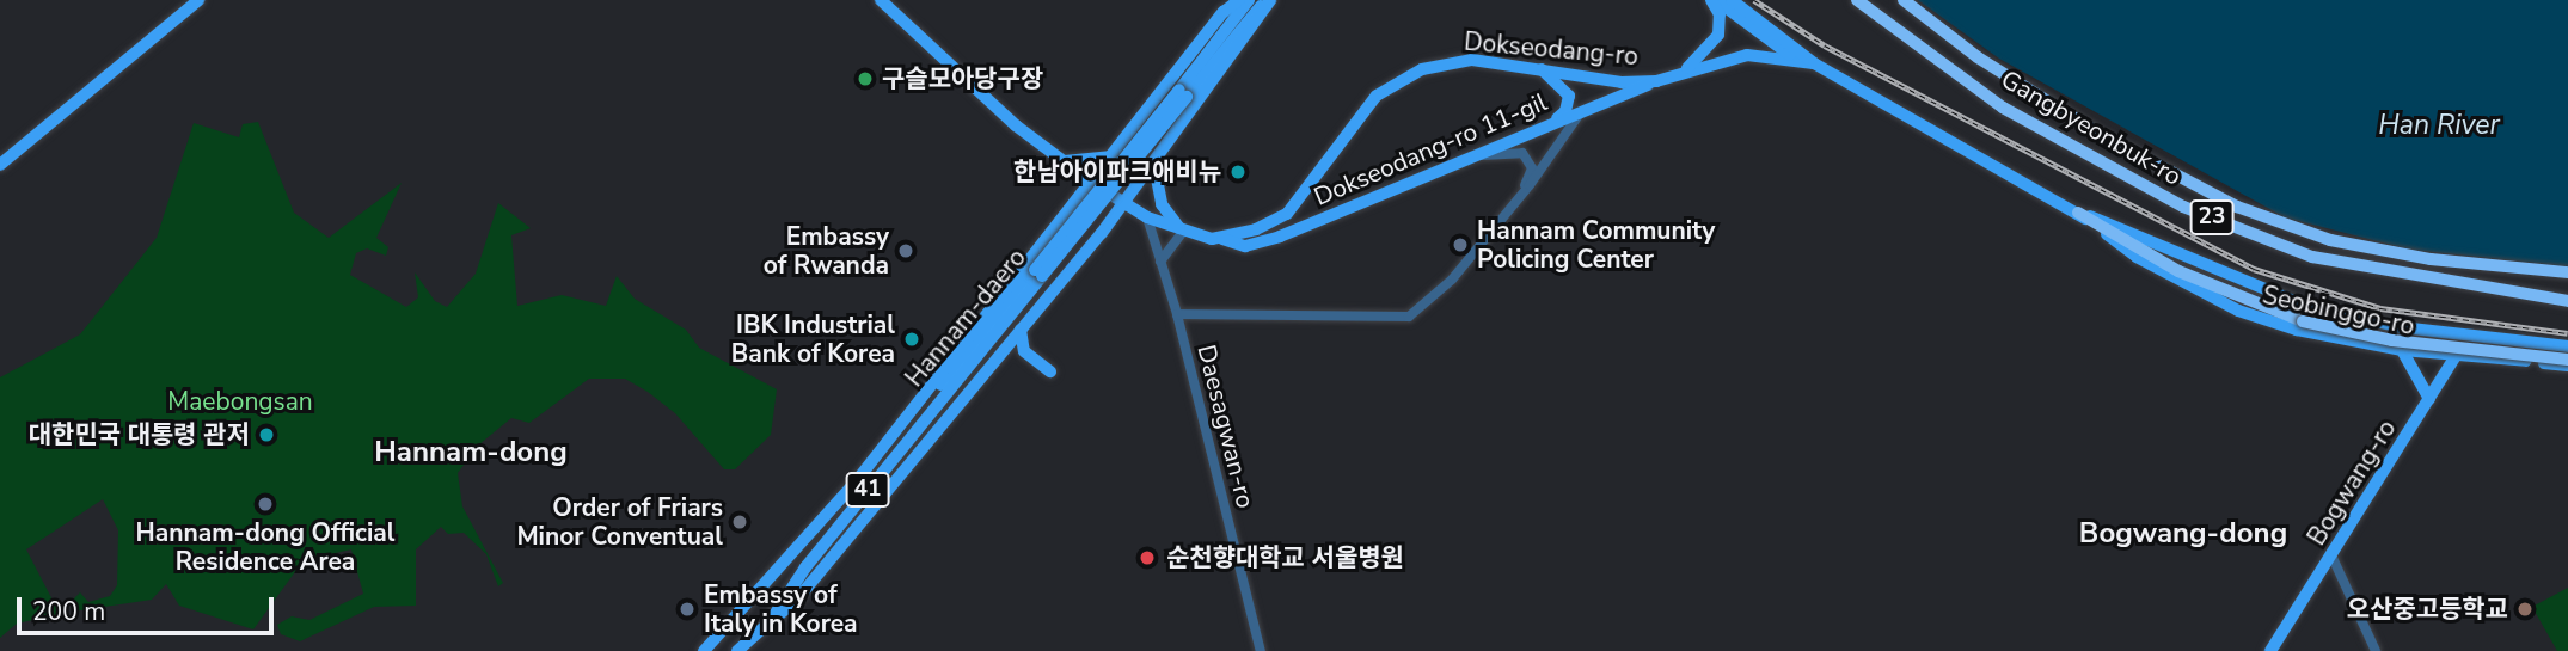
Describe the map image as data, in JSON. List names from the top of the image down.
{
  "streets": {
    "highway": ["Gangbyeonbuk-ro", "23"],
    "main road": [
      "Dokseodang-ro",
      "Dokseodang-ro 11-gil",
      "Seobinggo-ro",
      "Hannam-daero",
      "Bogwang-ro",
      "41"
    ],
    "street": ["Daesagwan-ro"]
  },
  "crossings": [
    ["Dokseodang-ro", "Dokseodang-ro 11-gil"],
    ["Dokseodang-ro", "Seobinggo-ro"],
    ["Seobinggo-ro", "Bogwang-ro"]
  ],
  "districts": ["Hannam-dong", "Bogwang-dong"],
  "water": ["Han River"],
  "parks": ["Maebongsan"],
  "places": [
    "구슬모아당구장",
    "한남아이파크애비뉴",
    "Hannam Community Policing Center",
    "Embassy of Rwanda",
    "IBK Industrial Bank of Korea",
    "대한민국 대통령 관저",
    "Hannam-dong Official Residence Area",
    "Order of Friars Minor Conventual",
    "순천향대학교 서울병원",
    "Embassy of Italy in Korea",
    "오산중고등학교"
  ],
  "scale_bar": "200 m"
}
